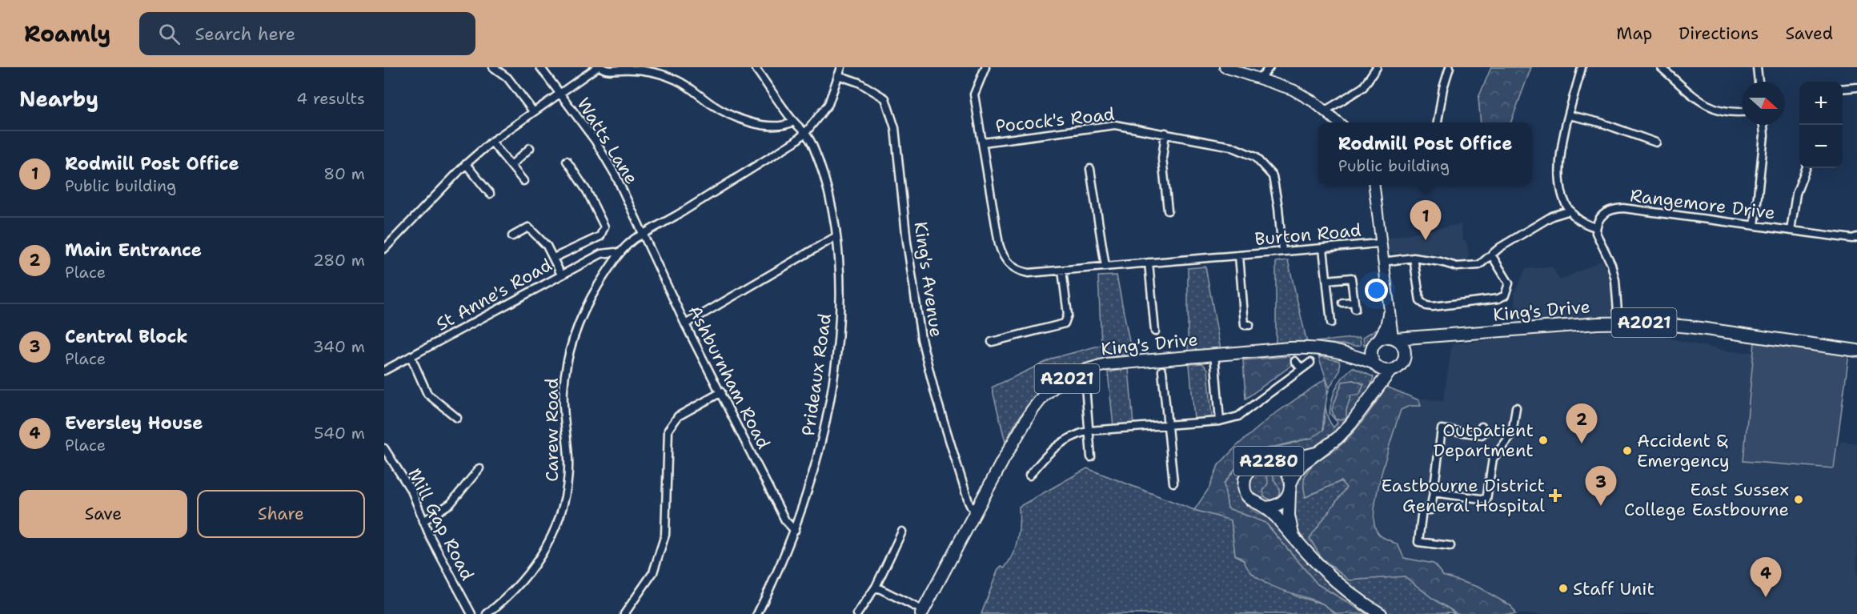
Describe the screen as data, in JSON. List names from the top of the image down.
{
  "streets": {
    "main road": ["King's Drive", "A2021", "A2280"],
    "street": [
      "Pocock's Road",
      "Watts Lane",
      "Rangemore Drive",
      "Burton Road",
      "King's Avenue",
      "St Anne's Road",
      "Prideaux Road",
      "Ashburnham Road",
      "Carew Road",
      "Mill Gap Road"
    ]
  },
  "crossings": [
    ["Pocock's Road", "Burton Road"],
    ["Watts Lane", "Ashburnham Road"],
    ["Watts Lane", "Carew Road"],
    ["King's Avenue", "King's Drive"],
    ["King's Avenue", "Carew Road"],
    ["St Anne's Road", "Carew Road"],
    ["King's Drive", "A2021"],
    ["King's Drive", "A2280"],
    ["A2021", "A2280"],
    ["Prideaux Road", "Ashburnham Road"],
    ["Prideaux Road", "Carew Road"],
    ["Ashburnham Road", "Carew Road"]
  ],
  "places": {
    "other": [
      "Outpatient Department",
      "Accident & Emergency",
      "East Sussex College Eastbourne",
      "Staff Unit"
    ],
    "health": ["Eastbourne District General Hospital"]
  },
  "north": "right",
  "page": {
    "header": "Roamly",
    "search": "Search here",
    "nav": ["Map", "Directions", "Saved"],
    "heading": ["Nearby", "4 results"],
    "map_buttons": ["+", "−"],
    "popup": ["Rodmill Post Office", "Public building"],
    "list": [
      {
        "mark": "1",
        "name": "Rodmill Post Office",
        "note": "Public building",
        "value": "80 m"
      },
      {
        "mark": "2",
        "name": "Main Entrance",
        "note": "Place",
        "value": "280 m"
      },
      {
        "mark": "3",
        "name": "Central Block",
        "note": "Place",
        "value": "340 m"
      },
      {
        "mark": "4",
        "name": "Eversley House",
        "note": "Place",
        "value": "540 m"
      }
    ],
    "pins": [
      "1",
      "2",
      "3",
      "4"
    ],
    "buttons": ["Save", "Share"]
  }
}
